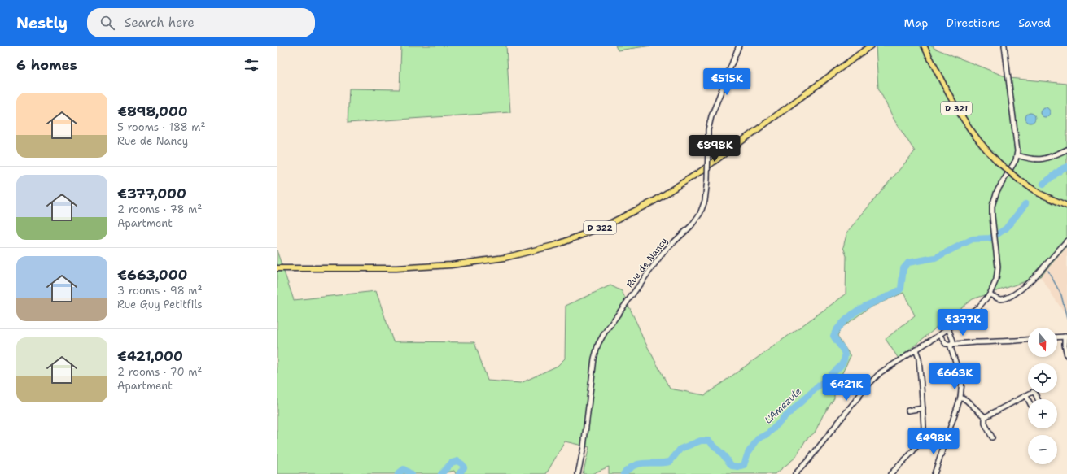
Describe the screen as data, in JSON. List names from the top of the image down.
{
  "streets": {
    "main road": ["D 321", "D 322"],
    "street": ["Rue de Nancy"]
  },
  "water": ["L'Amezule"],
  "north": "bottom",
  "page": {
    "header": "Nestly",
    "search": "Search here",
    "nav": ["Map", "Directions", "Saved"],
    "heading": "6 homes",
    "price": [
      "€515K",
      "€898K",
      "€377K",
      "€663K",
      "€421K",
      "€498K"
    ],
    "list": [
      {
        "name": "€898,000",
        "note": "5 rooms · 188 m² · Rue de Nancy"
      },
      {
        "name": "€377,000",
        "note": "2 rooms · 78 m² · Apartment"
      },
      {
        "name": "€663,000",
        "note": "3 rooms · 98 m² · Rue Guy Petitfils"
      },
      {
        "name": "€421,000",
        "note": "2 rooms · 70 m² · Apartment"
      }
    ],
    "map_buttons": ["+", "−"]
  }
}
